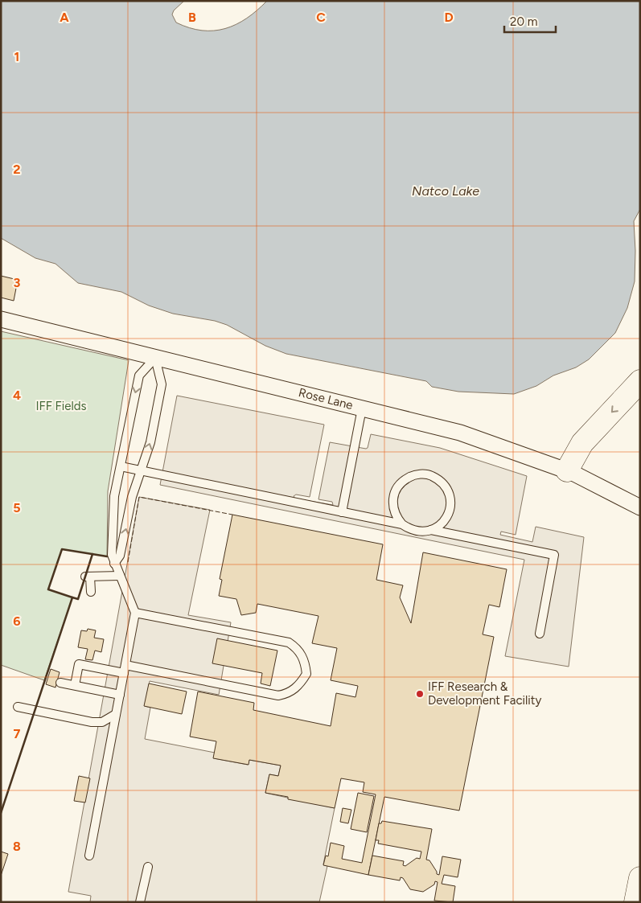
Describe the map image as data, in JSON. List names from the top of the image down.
{
  "streets": {
    "street": ["Rose Lane"]
  },
  "water": ["Natco Lake"],
  "parks": ["IFF Fields"],
  "places": ["IFF Research & Development Facility"],
  "scale_bar": "20 m",
  "grid": {
    "columns": [
      "A",
      "B",
      "C",
      "D"
    ],
    "rows": [
      "1",
      "2",
      "3",
      "4",
      "5",
      "6",
      "7",
      "8"
    ]
  }
}
